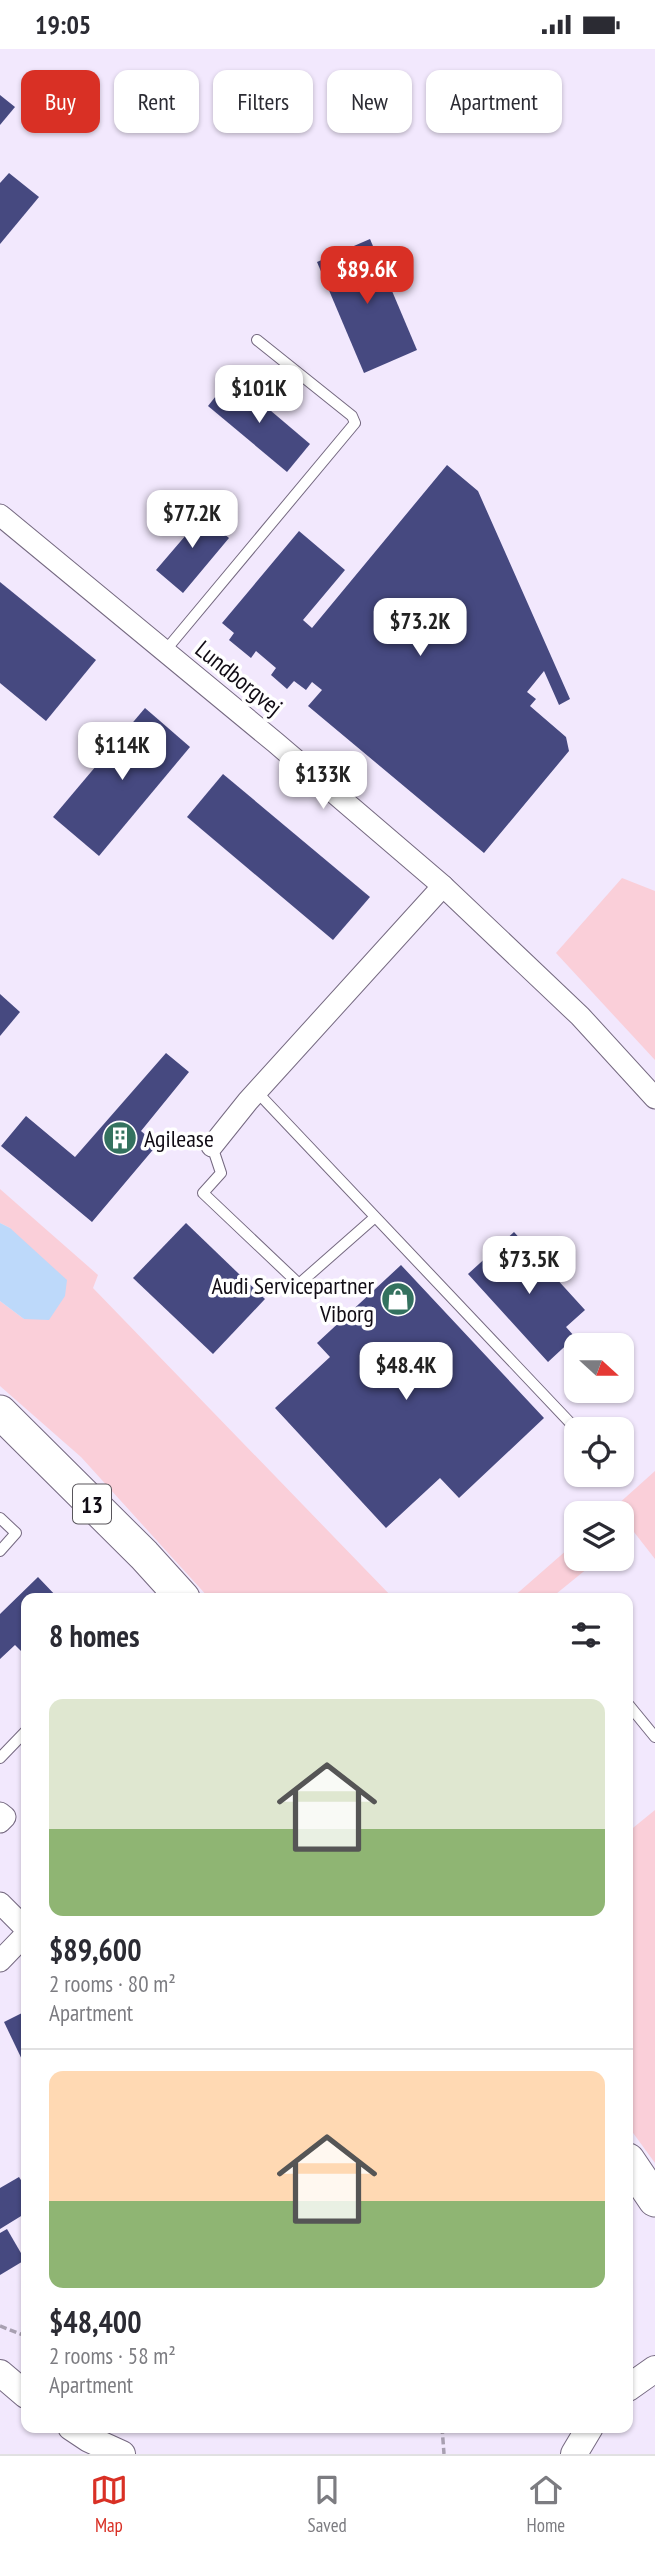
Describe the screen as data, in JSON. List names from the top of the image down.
{
  "streets": {
    "main road": ["13"],
    "street": ["Lundborgvej"]
  },
  "places": {
    "building": ["Agilease"],
    "shop": ["Audi Servicepartner Viborg"]
  },
  "north": "right",
  "page": {
    "status": "19:05",
    "chip": [
      "Buy",
      "Rent",
      "Filters",
      "New",
      "Apartment"
    ],
    "price": [
      "$89.6K",
      "$101K",
      "$77.2K",
      "$73.2K",
      "$114K",
      "$133K",
      "$73.5K",
      "$48.4K"
    ],
    "heading": "8 homes",
    "list": [
      {
        "name": "$89,600",
        "note": "2 rooms · 80 m² · Apartment"
      },
      {
        "name": "$48,400",
        "note": "2 rooms · 58 m² · Apartment"
      }
    ],
    "tabs": ["Map", "Saved", "Home"]
  }
}
